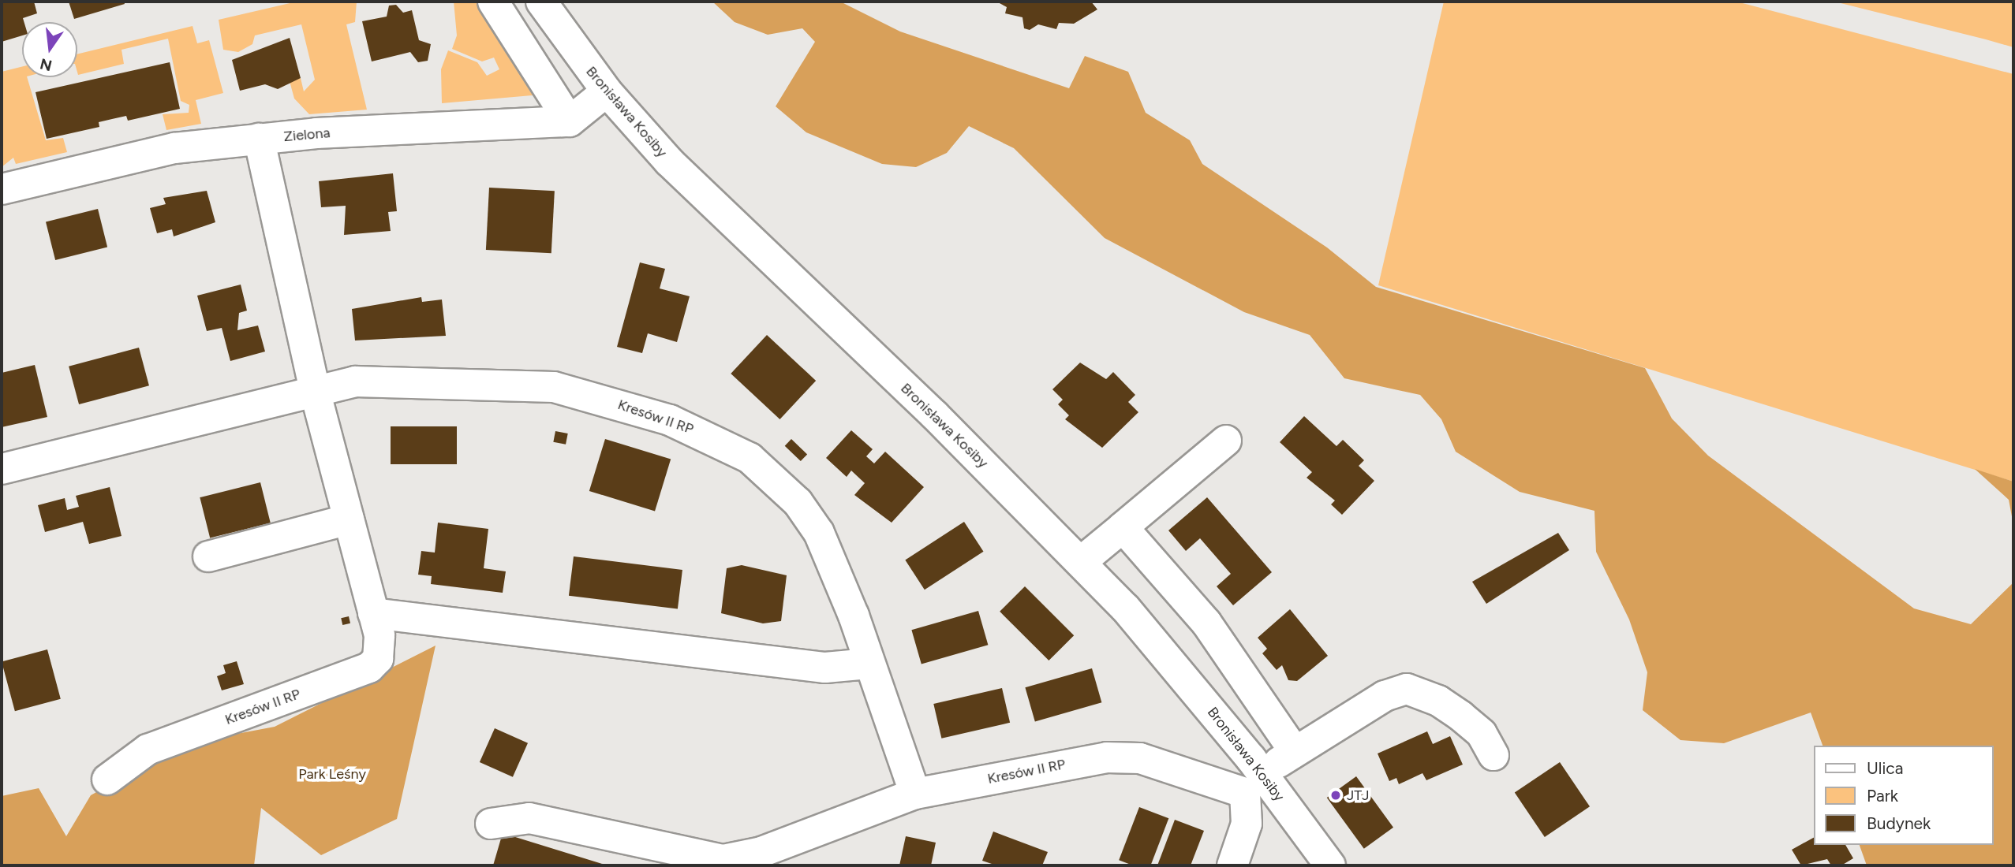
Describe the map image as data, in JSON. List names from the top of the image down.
{
  "streets": {
    "street": ["Bronisława Kosiby", "Zielona", "Kresów II RP"]
  },
  "crossings": [
    ["Bronisława Kosiby", "Kresów II RP"],
    ["Zielona", "Kresów II RP"]
  ],
  "parks": ["Park Leśny"],
  "places": ["JTJ"],
  "legend": ["Ulica", "Park", "Budynek"],
  "north": "bottom"
}
